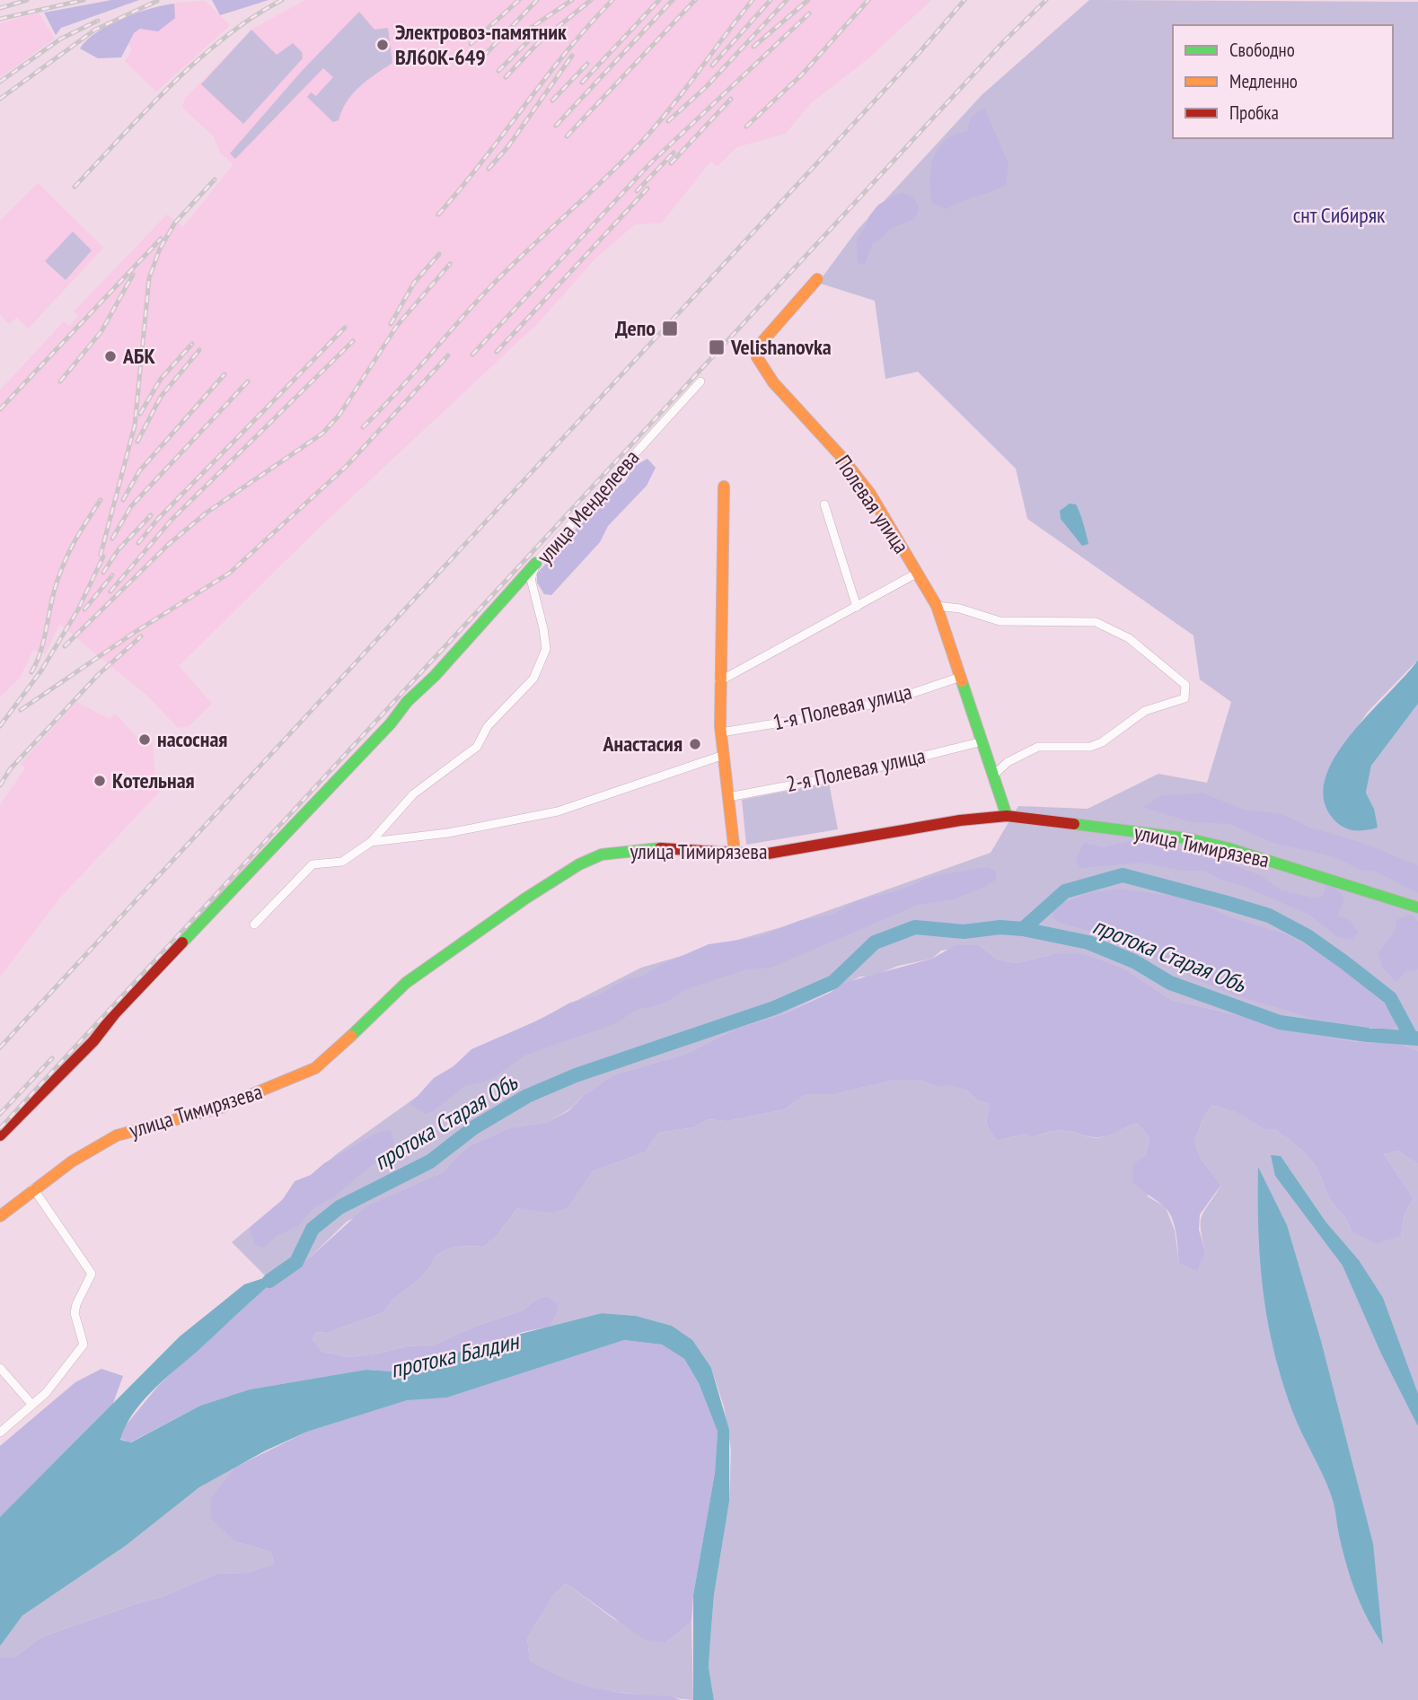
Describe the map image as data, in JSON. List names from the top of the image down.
{
  "streets": {
    "street": [
      "Полевая улица",
      "улица Менделеева",
      "1-я Полевая улица",
      "2-я Полевая улица",
      "улица Тимирязева"
    ]
  },
  "crossings": [
    ["Полевая улица", "1-я Полевая улица"],
    ["Полевая улица", "2-я Полевая улица"],
    ["Полевая улица", "улица Тимирязева"]
  ],
  "water": ["протока Старая Обь", "протока Балдин"],
  "parks": ["снт Сибиряк"],
  "places": {
    "other": [
      "Электровоз-памятник ВЛ60К-649",
      "АБК",
      "насосная",
      "Анастасия",
      "Котельная"
    ],
    "transit": ["Депо", "Velishanovka"]
  },
  "legend": ["Свободно", "Медленно", "Пробка"]
}
